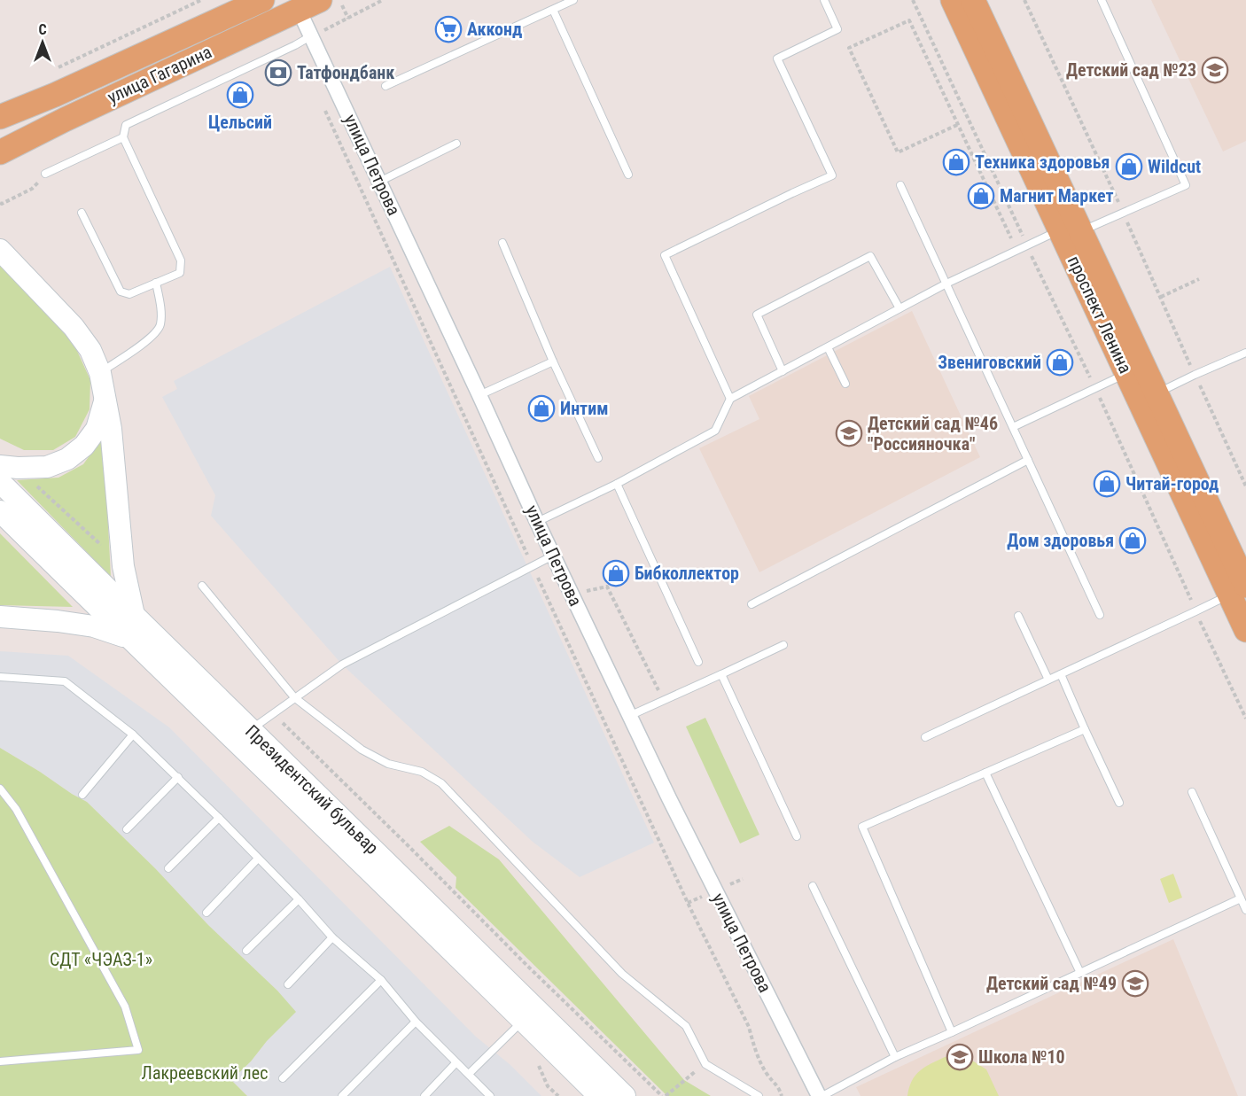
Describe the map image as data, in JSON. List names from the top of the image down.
{
  "streets": {
    "main road": ["улица Гагарина", "проспект Ленина", "Президентский бульвар"],
    "street": ["улица Петрова"]
  },
  "crossings": [
    ["улица Гагарина", "улица Петрова"]
  ],
  "parks": ["СДТ «ЧЭАЗ-1»", "Лакреевский лес"],
  "places": {
    "supermarket": ["Акконд"],
    "school or university": [
      "Детский сад №23",
      "Детский сад №46 \"Россияночка\"",
      "Детский сад №49",
      "Школа №10"
    ],
    "bank": ["Татфондбанк"],
    "shop": [
      "Цельсий",
      "Техника здоровья",
      "Wildcut",
      "Магнит Маркет",
      "Звениговский",
      "Интим",
      "Читай-город",
      "Дом здоровья",
      "Бибколлектор"
    ]
  },
  "north": "top"
}
